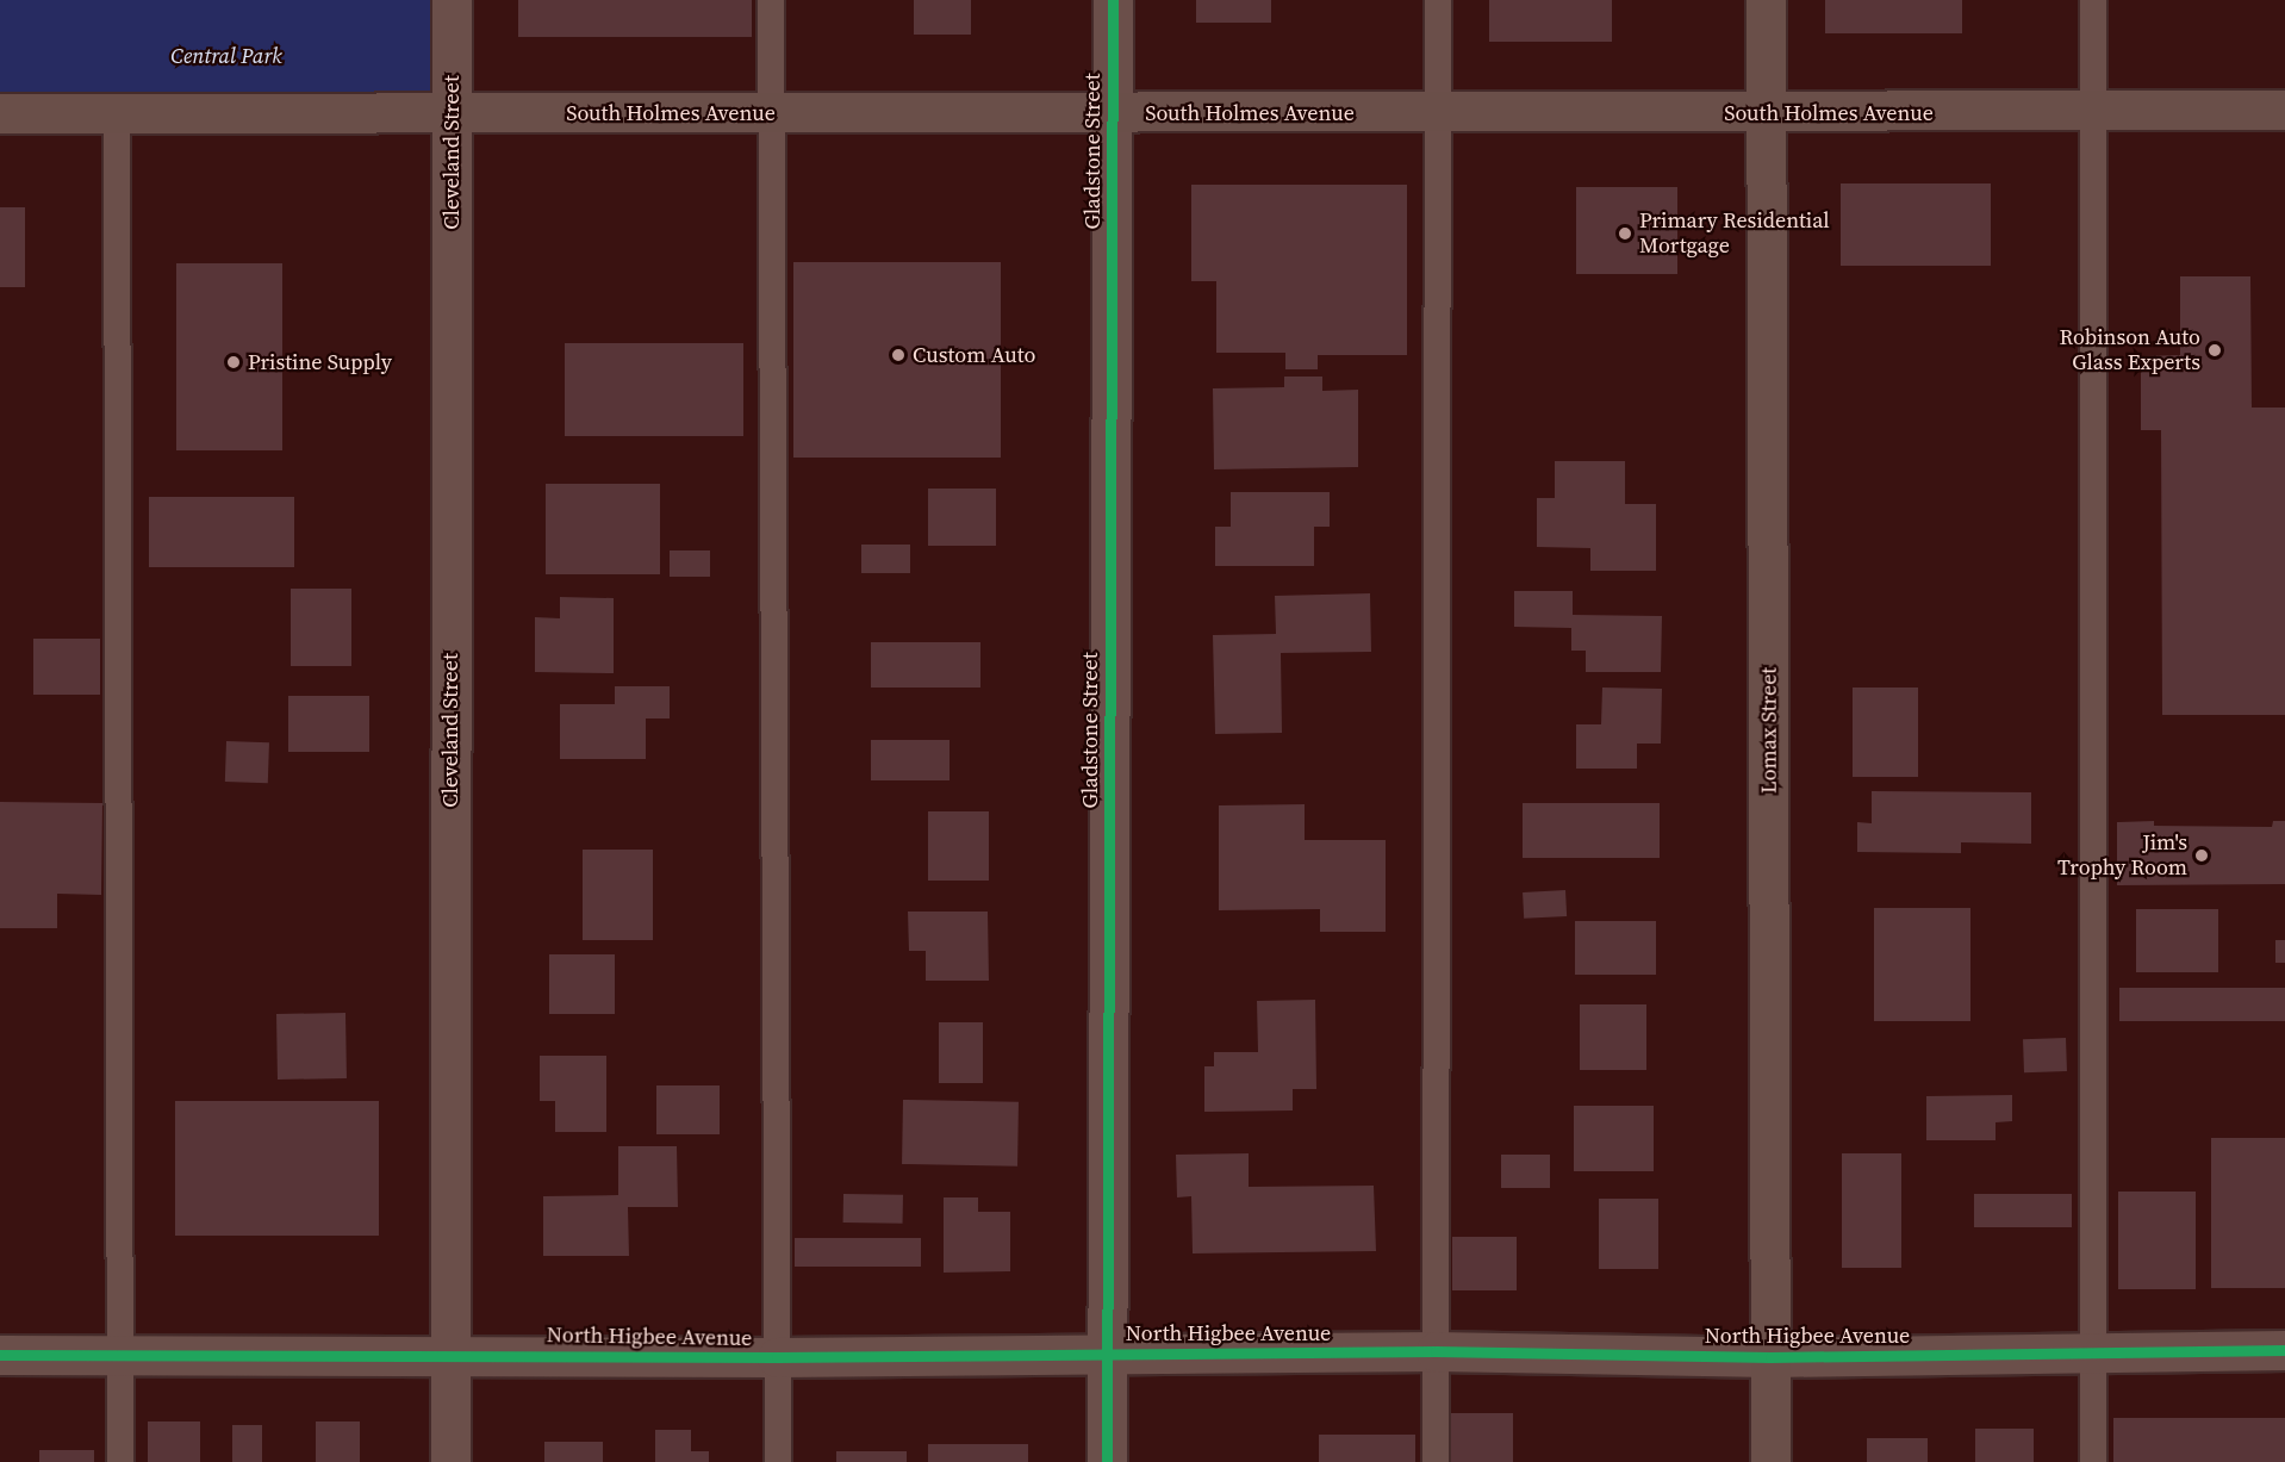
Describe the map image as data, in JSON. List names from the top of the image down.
{
  "streets": {
    "main road": ["South Holmes Avenue", "Lomax Street"],
    "street": ["Gladstone Street", "Cleveland Street", "North Higbee Avenue"]
  },
  "crossings": [
    ["South Holmes Avenue", "Gladstone Street"],
    ["South Holmes Avenue", "Cleveland Street"],
    ["South Holmes Avenue", "Lomax Street"],
    ["Gladstone Street", "North Higbee Avenue"],
    ["Cleveland Street", "North Higbee Avenue"],
    ["Lomax Street", "North Higbee Avenue"]
  ],
  "parks": ["Central Park"],
  "places": [
    "Primary Residential Mortgage",
    "Robinson Auto Glass Experts",
    "Custom Auto",
    "Pristine Supply",
    "Jim's Trophy Room"
  ]
}
